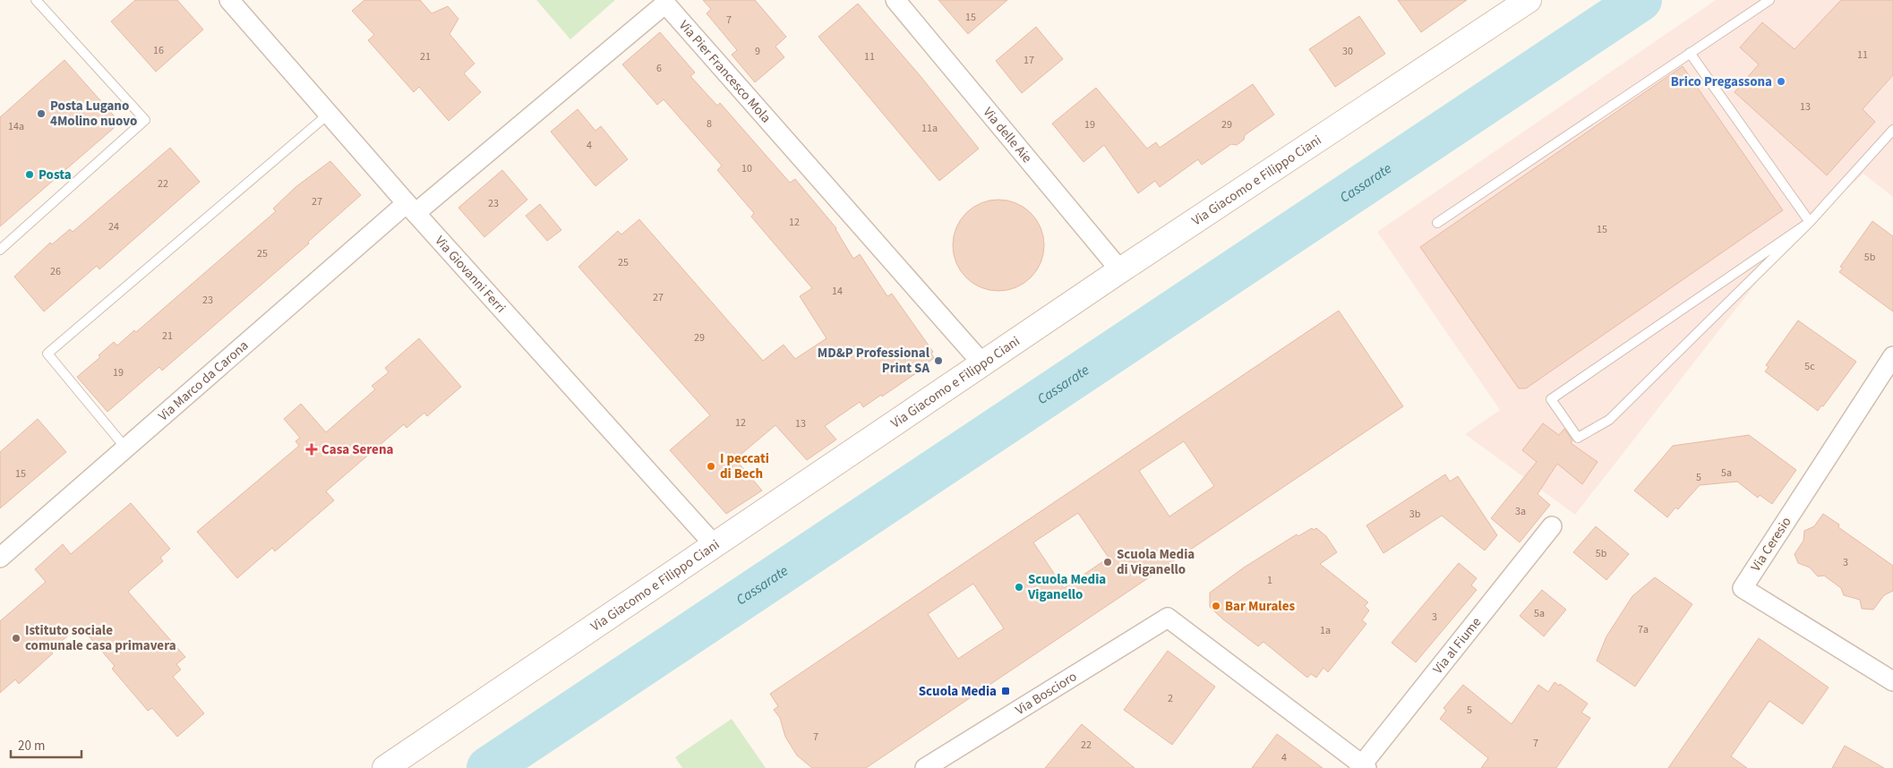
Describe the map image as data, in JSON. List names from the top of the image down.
{
  "streets": {
    "main road": ["Via Giacomo e Filippo Ciani"],
    "street": [
      "Via Pier Francesco Mola",
      "Via delle Aie",
      "Via Giovanni Ferri",
      "Via Marco da Carona",
      "Via Ceresio",
      "Via al Fiume",
      "Via Boscioro"
    ]
  },
  "crossings": [
    ["Via Pier Francesco Mola", "Via Giacomo e Filippo Ciani"],
    ["Via Pier Francesco Mola", "Via Giovanni Ferri"],
    ["Via Pier Francesco Mola", "Via Marco da Carona"],
    ["Via delle Aie", "Via Giacomo e Filippo Ciani"],
    ["Via Giacomo e Filippo Ciani", "Via Giovanni Ferri"],
    ["Via Giovanni Ferri", "Via Marco da Carona"],
    ["Via al Fiume", "Via Boscioro"]
  ],
  "water": ["Cassarate"],
  "places": {
    "other": [
      "Brico Pregassona",
      "Posta Lugano 4Molino nuovo",
      "Posta",
      "MD&P Professional Print SA",
      "I peccati di Bech",
      "Scuola Media di Viganello",
      "Scuola Media Viganello",
      "Bar Murales",
      "Istituto sociale comunale casa primavera"
    ],
    "health": ["Casa Serena"],
    "transit": ["Scuola Media"]
  },
  "house_numbers": [
    "15",
    "7",
    "16",
    "9",
    "30",
    "11",
    "21",
    "11",
    "17",
    "6",
    "13",
    "8",
    "19",
    "29",
    "14a",
    "11a",
    "4",
    "10",
    "22",
    "27",
    "23",
    "12",
    "24",
    "15",
    "25",
    "5b",
    "25",
    "26",
    "14",
    "27",
    "23",
    "21",
    "29",
    "5c",
    "19",
    "12",
    "13",
    "5a",
    "15",
    "5",
    "3a",
    "3b",
    "5b",
    "3",
    "1",
    "5a",
    "3",
    "7a",
    "1a",
    "2",
    "5",
    "7",
    "7",
    "22",
    "4"
  ],
  "scale_bar": "20 m"
}
